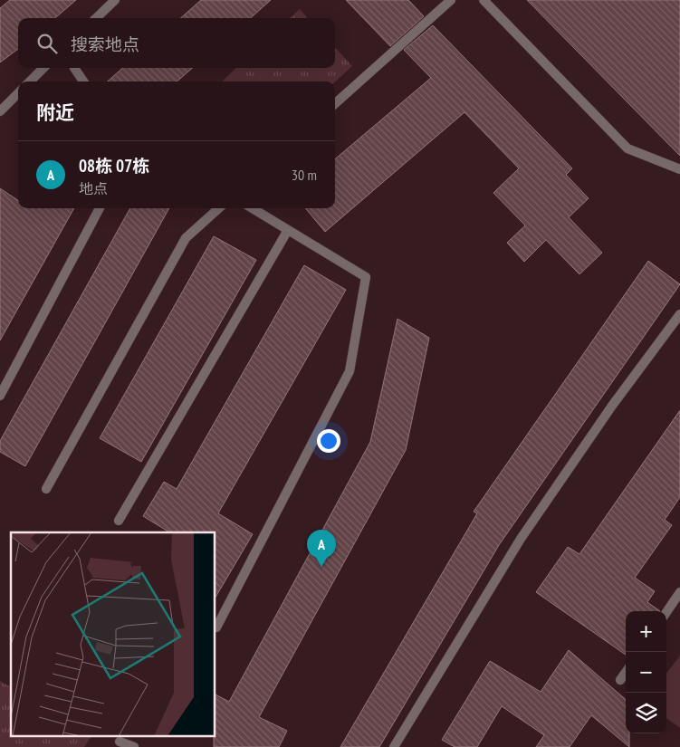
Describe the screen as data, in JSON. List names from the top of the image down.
{
  "page": {
    "search": "搜索地点",
    "heading": "附近",
    "list": [
      {
        "mark": "A",
        "name": "08栋 07栋",
        "note": "地点",
        "value": "30 m"
      }
    ],
    "pins": "A",
    "map_buttons": ["+", "−"]
  }
}
